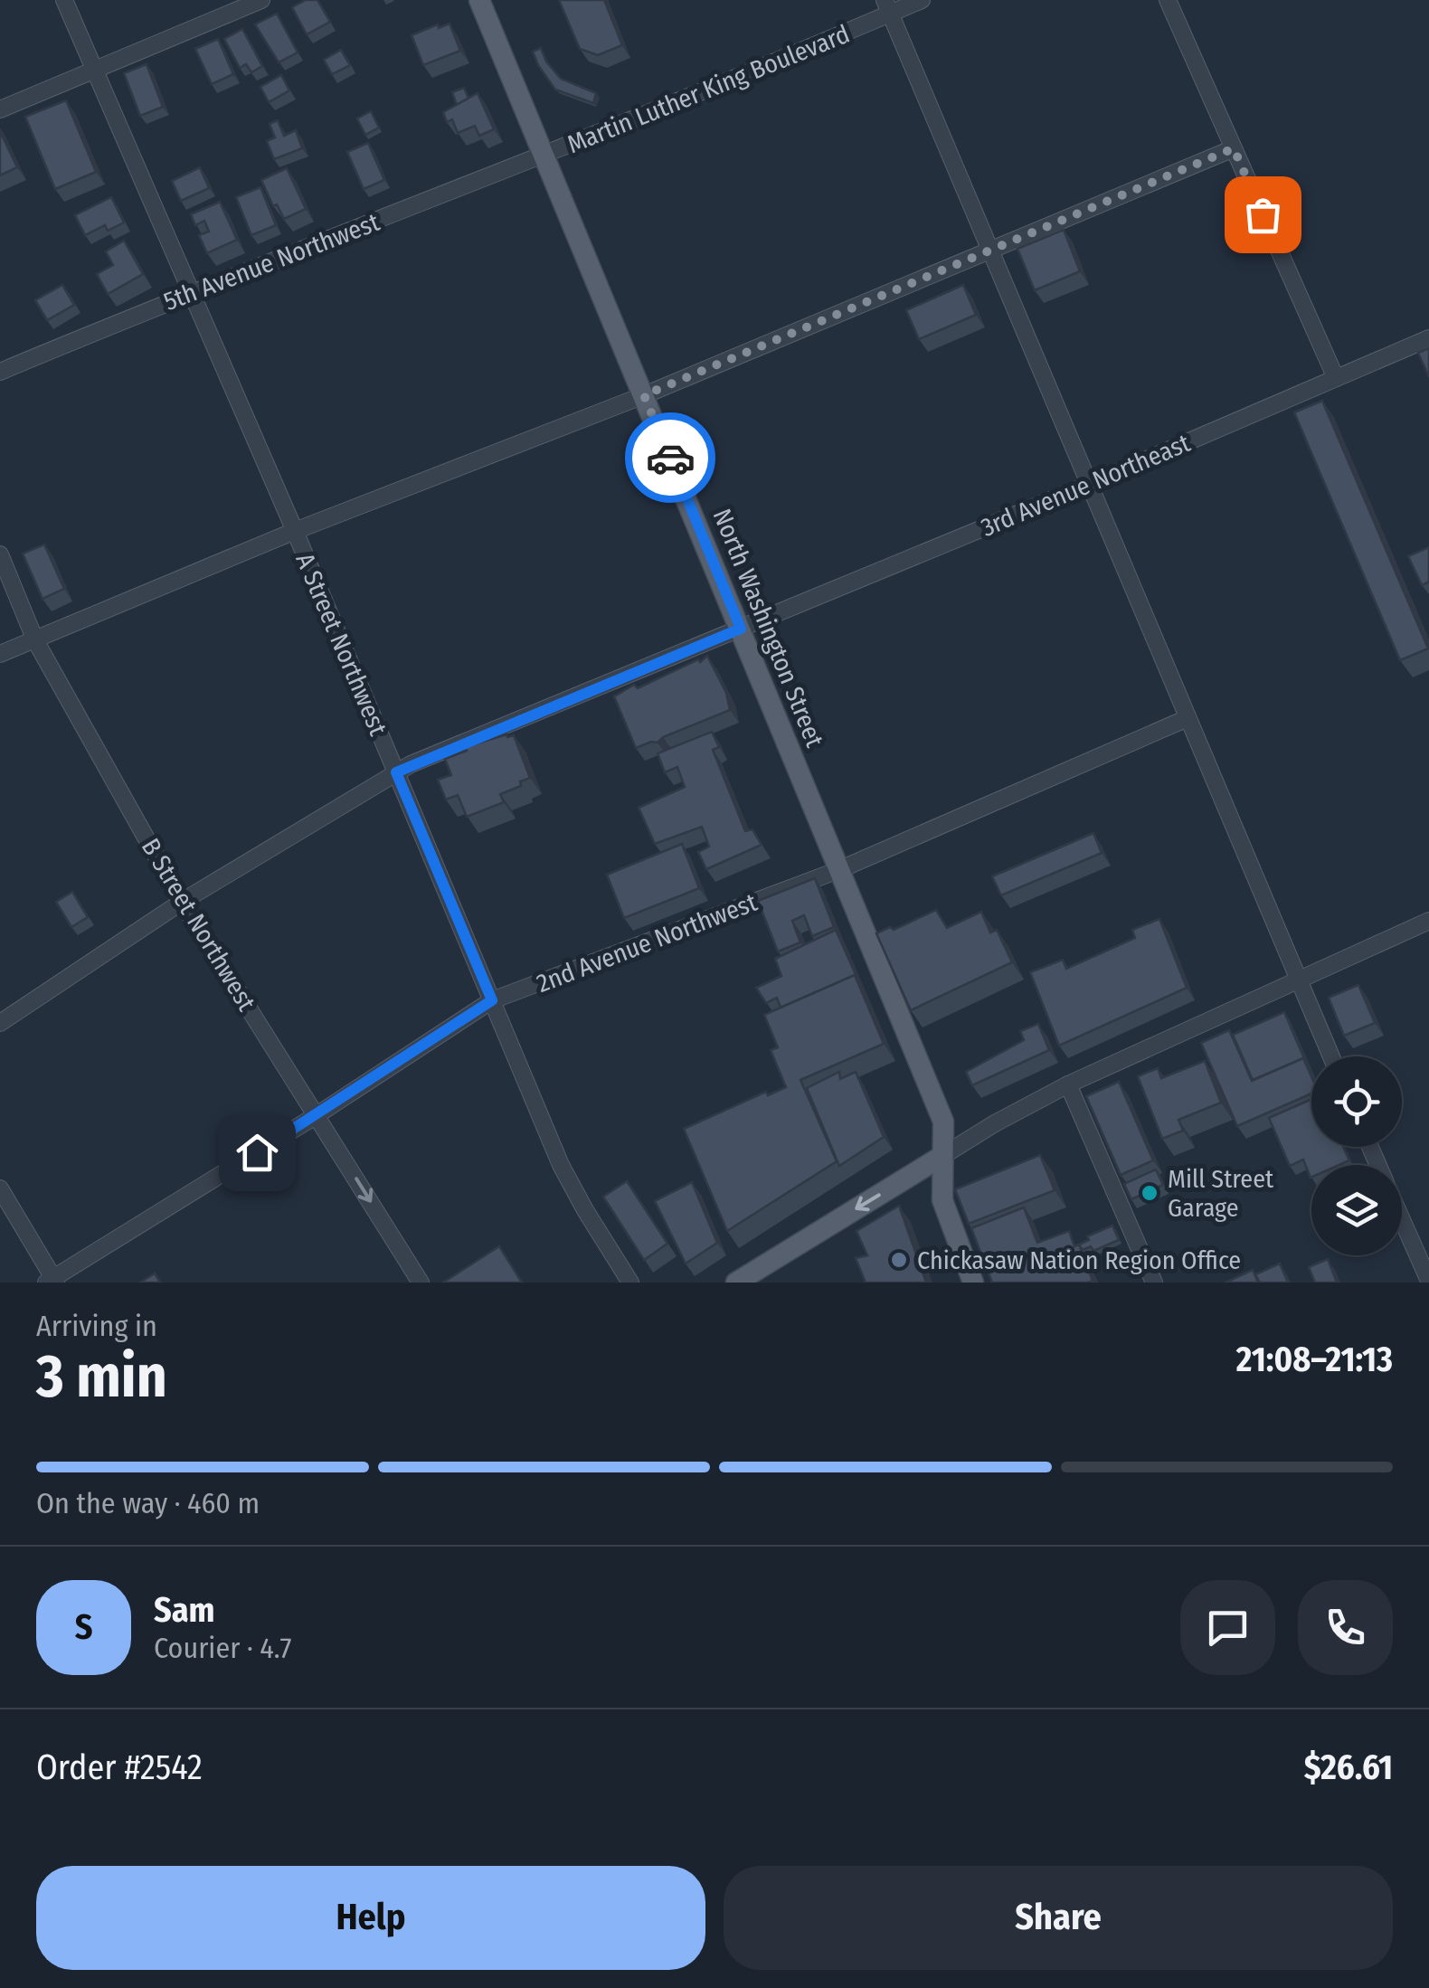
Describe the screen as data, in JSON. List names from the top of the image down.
{
  "streets": {
    "main road": ["North Washington Street"],
    "street": [
      "Martin Luther King Boulevard",
      "5th Avenue Northwest",
      "3rd Avenue Northeast",
      "A Street Northwest",
      "B Street Northwest",
      "2nd Avenue Northwest"
    ]
  },
  "crossings": [
    ["Martin Luther King Boulevard", "5th Avenue Northwest"],
    ["Martin Luther King Boulevard", "North Washington Street"],
    ["5th Avenue Northwest", "North Washington Street"],
    ["5th Avenue Northwest", "A Street Northwest"],
    ["3rd Avenue Northeast", "North Washington Street"],
    ["3rd Avenue Northeast", "A Street Northwest"],
    ["3rd Avenue Northeast", "B Street Northwest"],
    ["North Washington Street", "2nd Avenue Northwest"],
    ["A Street Northwest", "2nd Avenue Northwest"],
    ["B Street Northwest", "2nd Avenue Northwest"]
  ],
  "places": ["Mill Street Garage", "Chickasaw Nation Region Office"],
  "page": {
    "heading": ["3 min", "Arriving in", "21:08–21:13"],
    "panel": [
      "Sam",
      "Courier · 4.7",
      "Order #2542",
      "$26.61"
    ],
    "bar": "On the way · 460 m",
    "round": "S",
    "buttons": ["Help", "Share"]
  }
}
